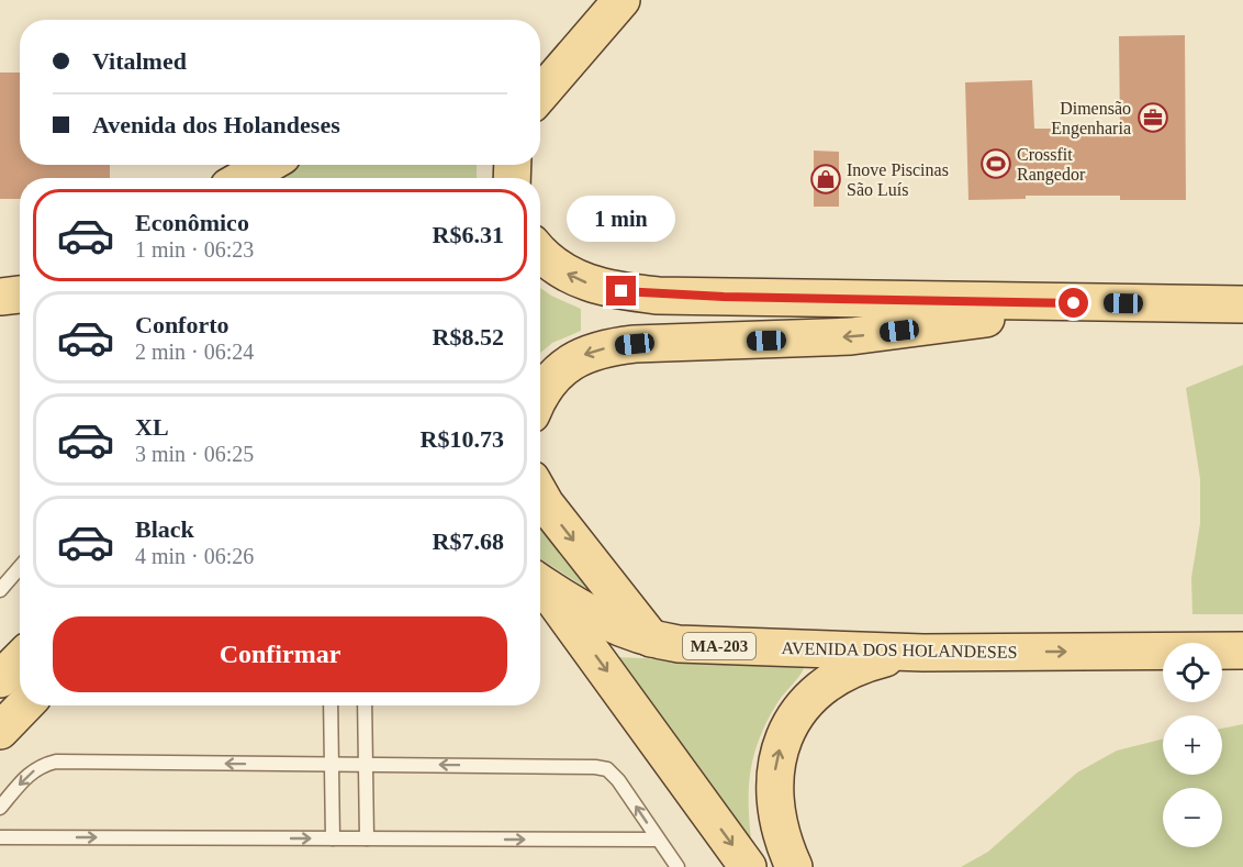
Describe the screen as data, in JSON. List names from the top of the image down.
{
  "streets": {
    "main road": ["MA-203", "AVENIDA DOS HOLANDESES"]
  },
  "one_way": ["AVENIDA DOS HOLANDESES"],
  "places": {
    "office": ["Dimensão Engenharia"],
    "sports": ["Crossfit Rangedor"],
    "shop": ["Inove Piscinas São Luís"]
  },
  "page": {
    "banner": ["Vitalmed", "Avenida dos Holandeses"],
    "list": [
      {
        "name": "Econômico",
        "note": "1 min · 06:23",
        "value": "R$6.31"
      },
      {
        "name": "Conforto",
        "note": "2 min · 06:24",
        "value": "R$8.52"
      },
      {
        "name": "XL",
        "note": "3 min · 06:25",
        "value": "R$10.73"
      },
      {
        "name": "Black",
        "note": "4 min · 06:26",
        "value": "R$7.68"
      }
    ],
    "bubble": "1 min",
    "buttons": "Confirmar",
    "map_buttons": ["+", "−"]
  }
}
